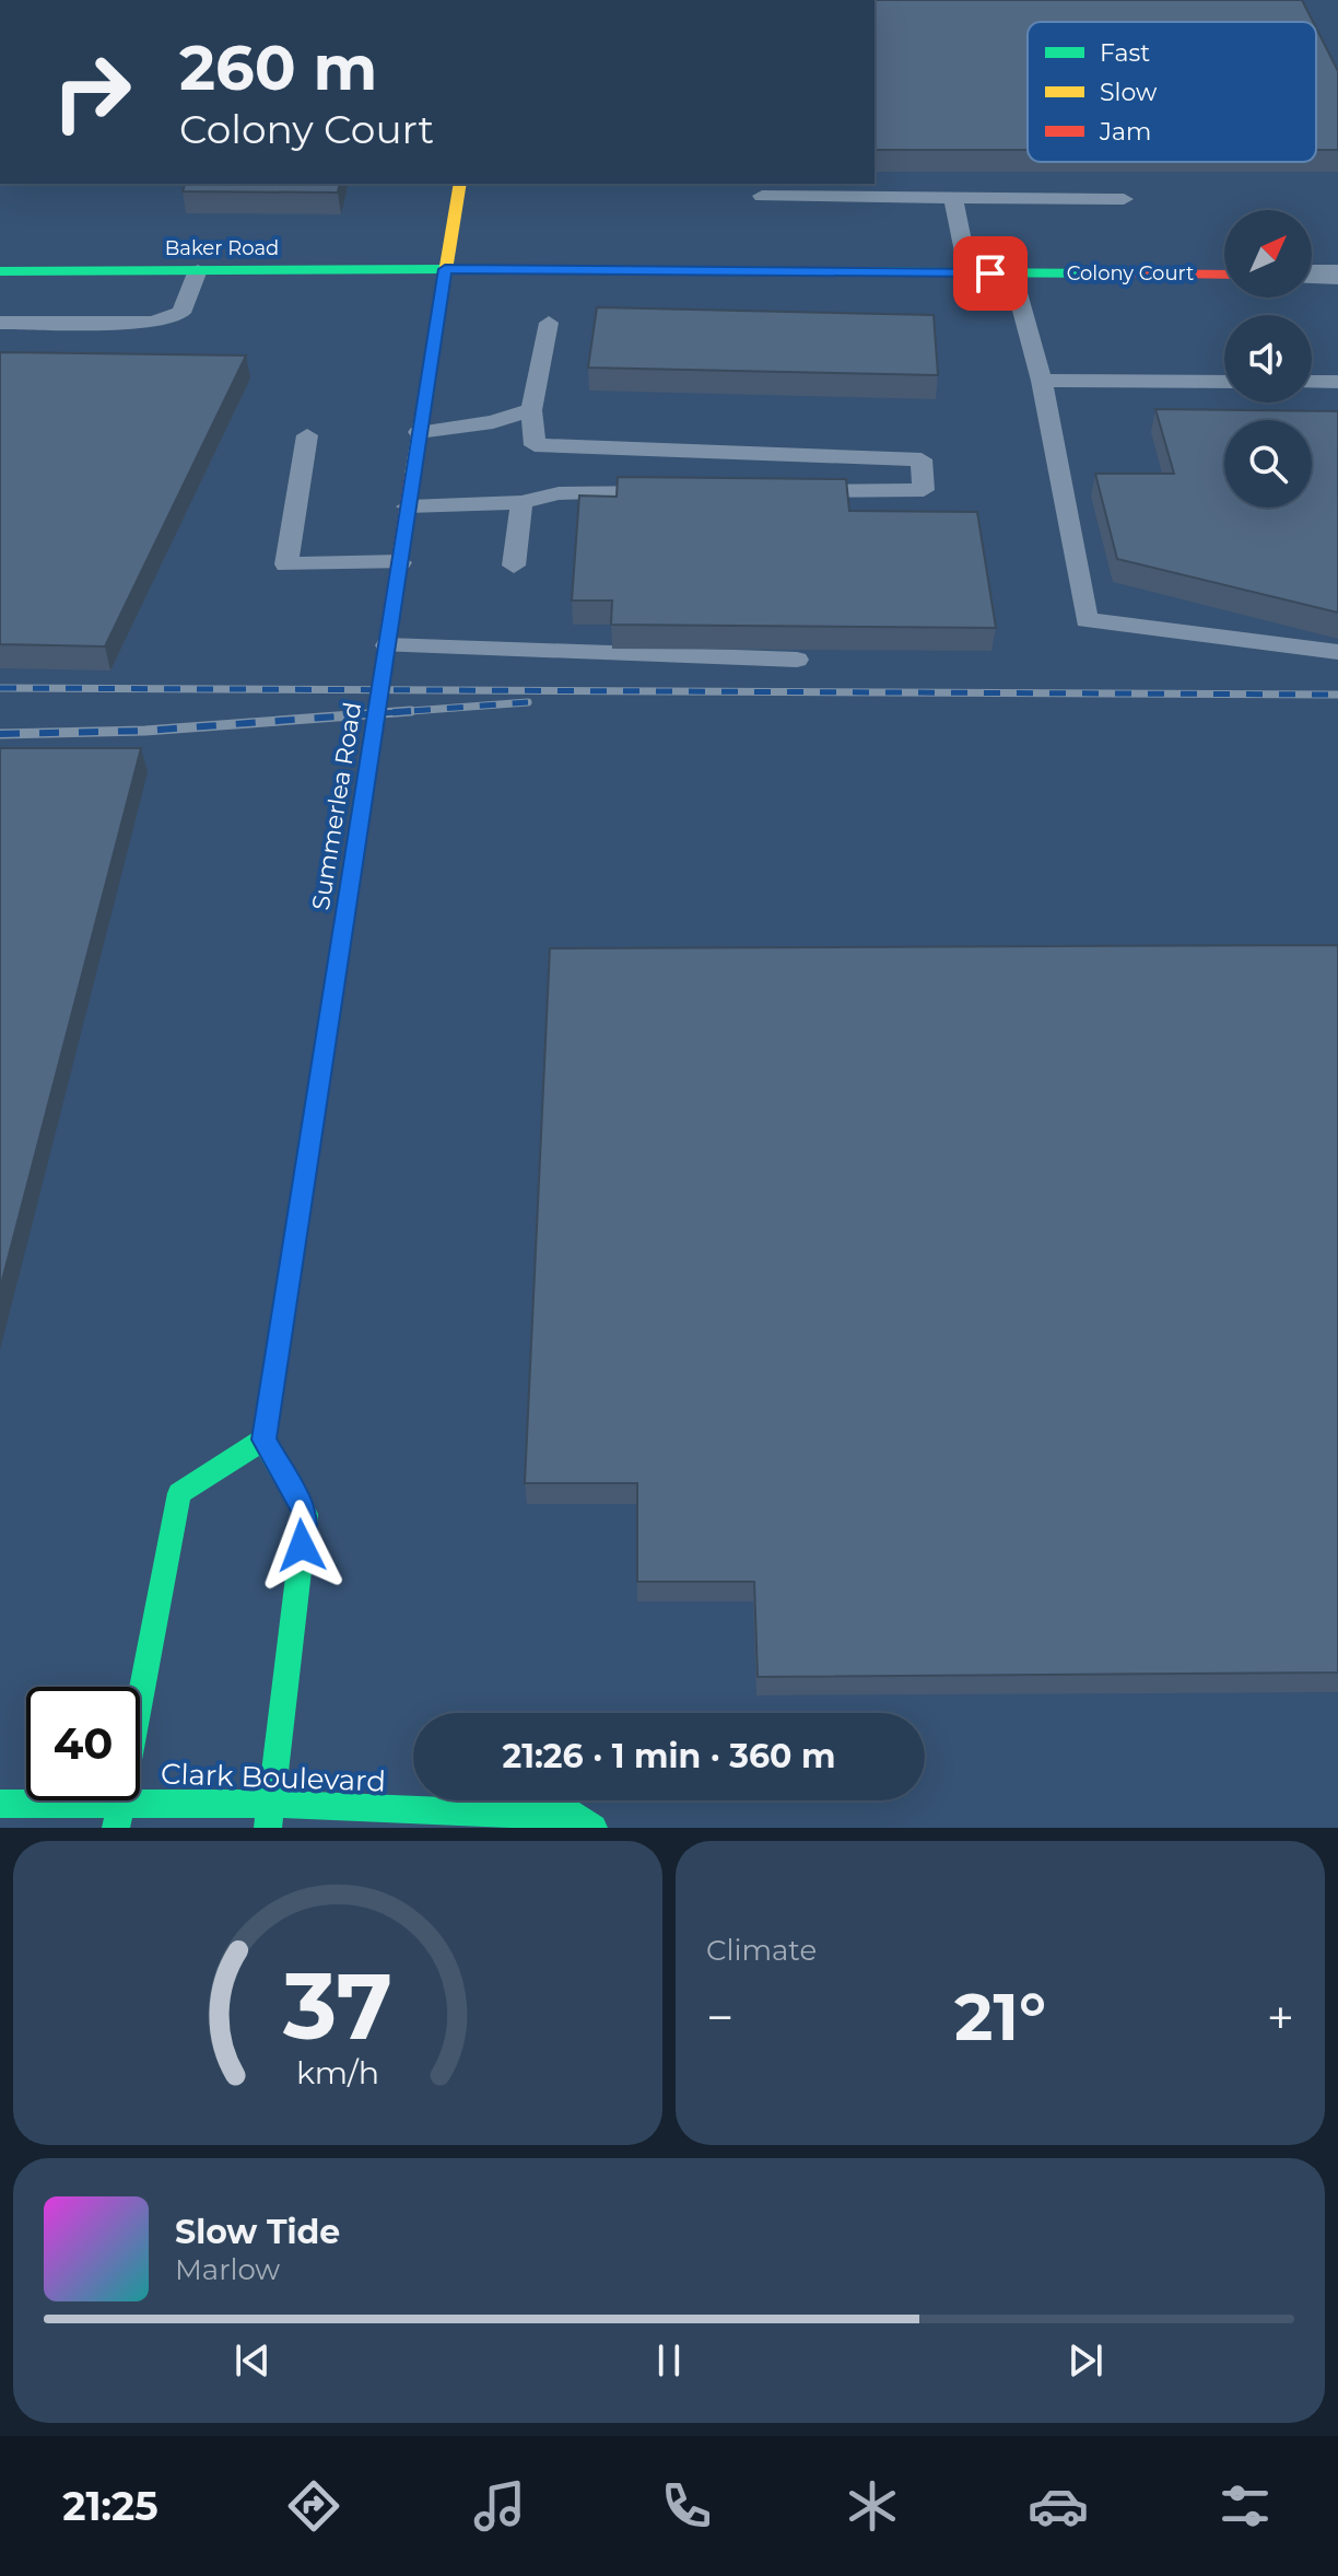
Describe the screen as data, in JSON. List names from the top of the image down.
{
  "streets": {
    "street": [
      "Baker Road",
      "Colony Court",
      "Summerlea Road",
      "Clark Boulevard"
    ]
  },
  "crossings": [
    ["Baker Road", "Colony Court"],
    ["Baker Road", "Summerlea Road"],
    ["Colony Court", "Summerlea Road"]
  ],
  "legend": ["Fast", "Slow", "Jam"],
  "north": "top right",
  "page": {
    "turn": ["260 m", "Colony Court"],
    "limit": "40",
    "trip": "21:26 · 1 min · 360 m",
    "tile": "Climate",
    "heat": ["−", "21°", "+"],
    "song": ["Slow Tide", "Marlow"],
    "tabs": "21:25",
    "gauge": ["37", "km/h"]
  }
}
